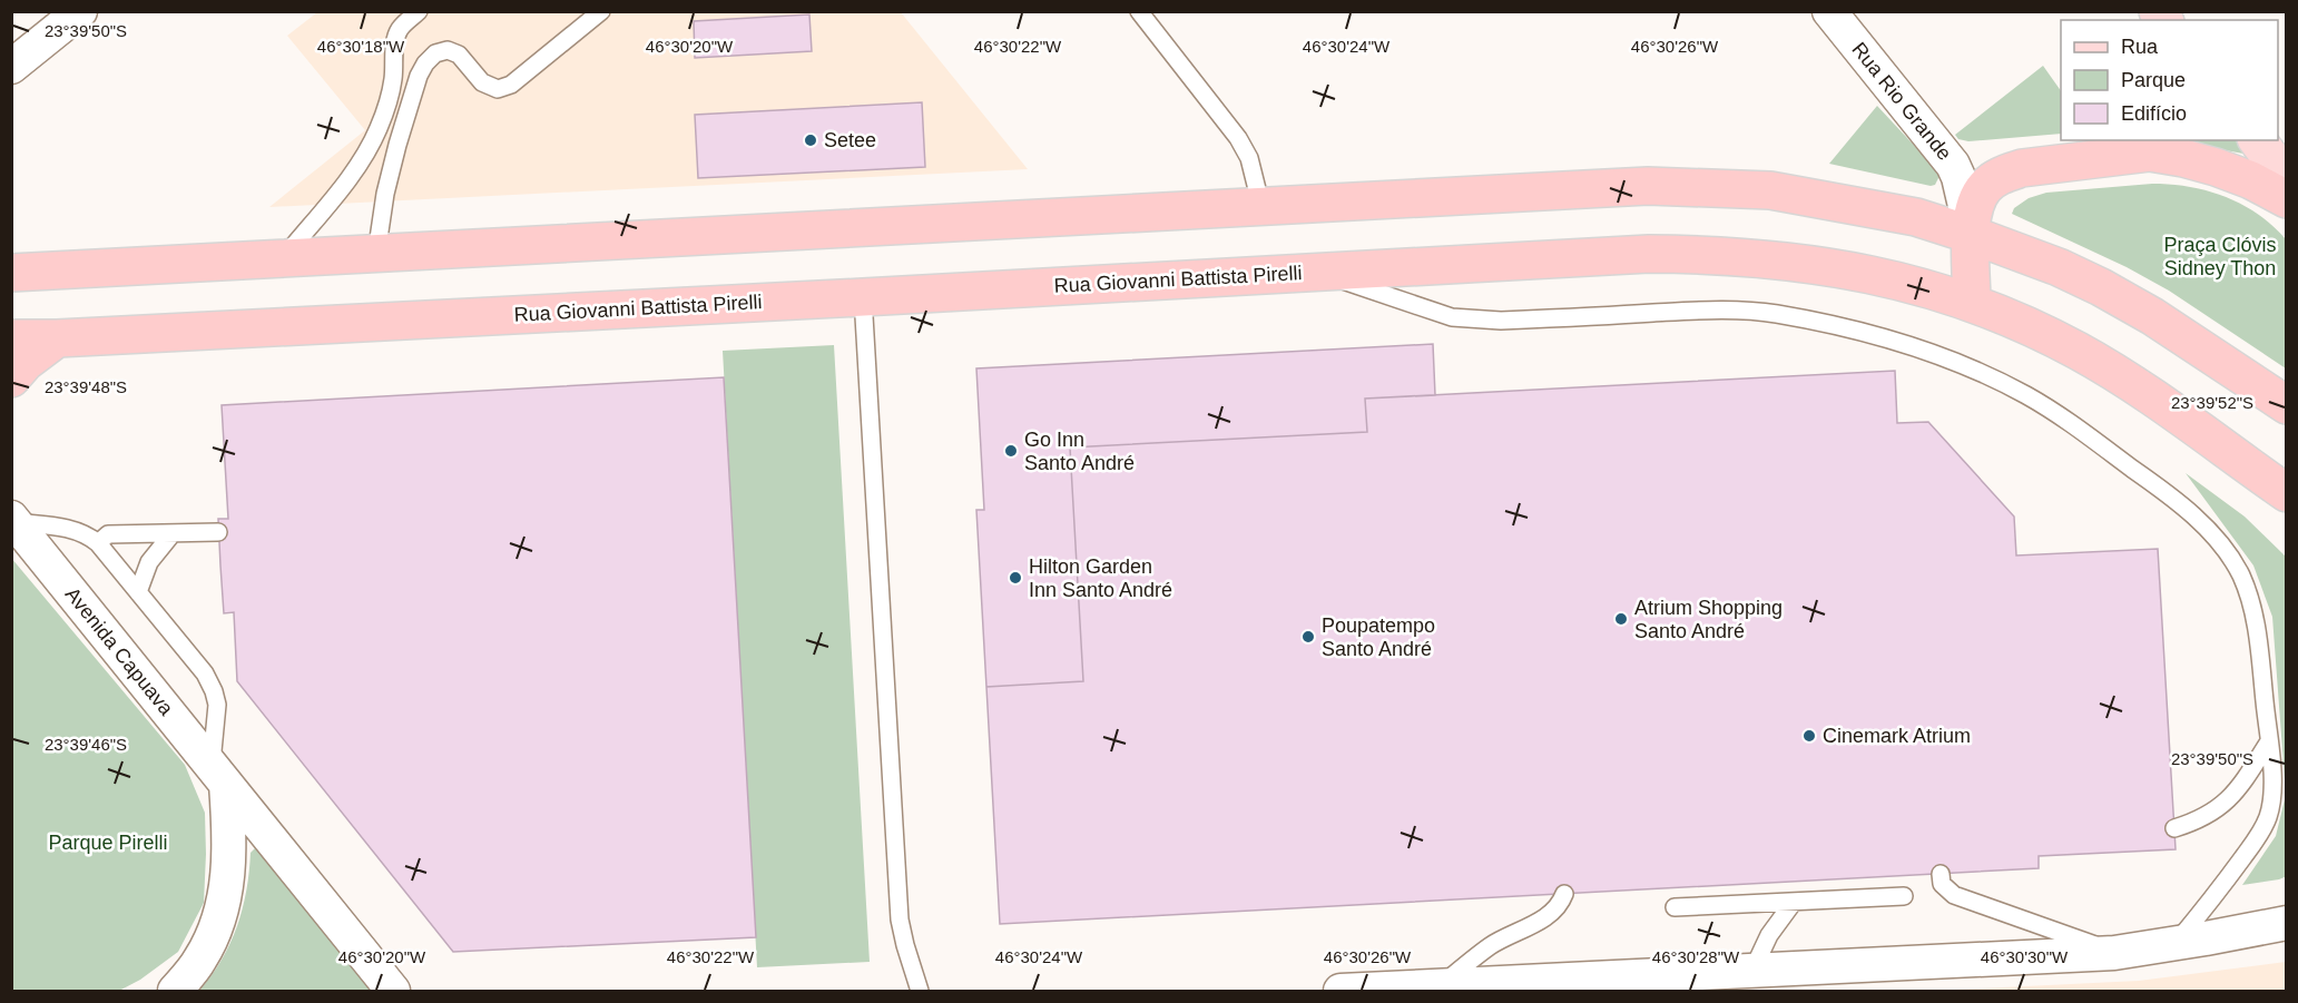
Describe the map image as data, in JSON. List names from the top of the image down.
{
  "streets": {
    "highway": ["Rua Giovanni Battista Pirelli"],
    "street": ["Rua Rio Grande", "Avenida Capuava"]
  },
  "parks": ["Praça Clóvis Sidney Thon", "Parque Pirelli"],
  "places": [
    "Setee",
    "Go Inn Santo André",
    "Hilton Garden Inn Santo André",
    "Atrium Shopping Santo André",
    "Poupatempo Santo André",
    "Cinemark Atrium"
  ],
  "legend": ["Rua", "Parque", "Edifício"],
  "coordinates": [
    "23°39'50\"S",
    "46°30'18\"W",
    "46°30'20\"W",
    "46°30'22\"W",
    "46°30'24\"W",
    "46°30'26\"W",
    "23°39'48\"S",
    "23°39'52\"S",
    "23°39'46\"S",
    "46°30'28\"W",
    "46°30'30\"W"
  ]
}
